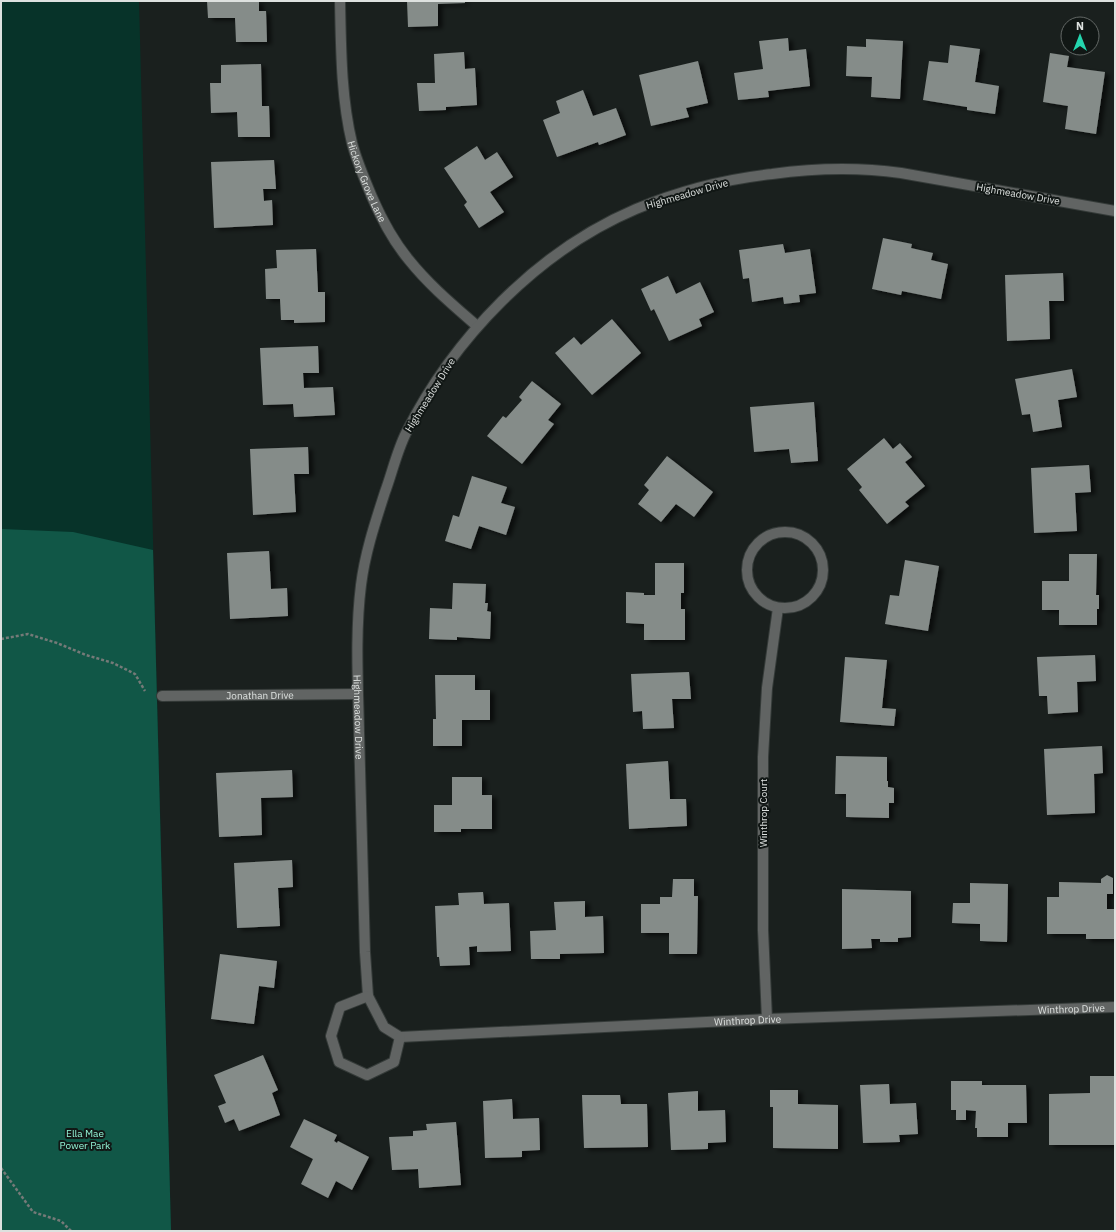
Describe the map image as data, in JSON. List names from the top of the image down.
{
  "streets": {
    "street": [
      "Hickory Grove Lane",
      "Highmeadow Drive",
      "Jonathan Drive",
      "Winthrop Court",
      "Winthrop Drive"
    ]
  },
  "crossings": [
    ["Hickory Grove Lane", "Highmeadow Drive"],
    ["Highmeadow Drive", "Jonathan Drive"],
    ["Highmeadow Drive", "Winthrop Drive"],
    ["Winthrop Court", "Winthrop Drive"]
  ],
  "parks": ["Ella Mae Power Park"],
  "north": "top"
}
